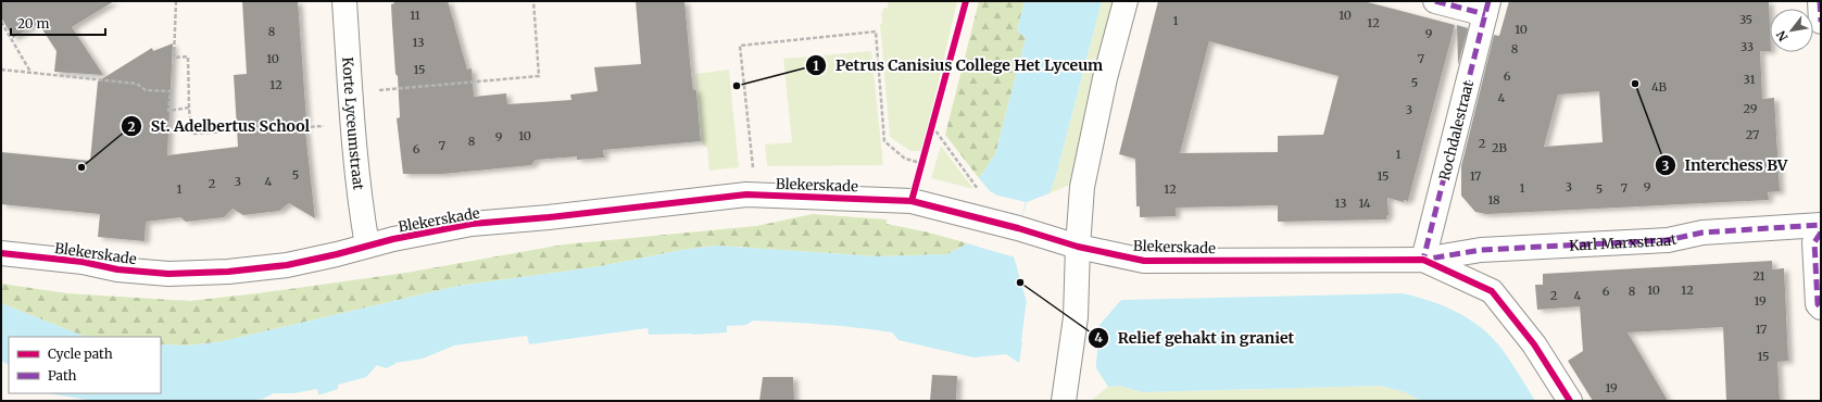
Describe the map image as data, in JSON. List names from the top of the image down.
{
  "streets": {
    "street": [
      "Korte Lyceumstraat",
      "Rochdalestraat",
      "Blekerskade",
      "Karl Marxstraat"
    ]
  },
  "crossings": [
    ["Korte Lyceumstraat", "Blekerskade"],
    ["Rochdalestraat", "Blekerskade"],
    ["Rochdalestraat", "Karl Marxstraat"],
    ["Blekerskade", "Karl Marxstraat"]
  ],
  "places": [
    "Interchess BV",
    "Petrus Canisius College Het Lyceum",
    "St. Adelbertus School",
    "Relief gehakt in graniet"
  ],
  "house_numbers": [
    "11",
    "10",
    "35",
    "1",
    "12",
    "10",
    "8",
    "9",
    "13",
    "33",
    "8",
    "10",
    "7",
    "15",
    "6",
    "31",
    "5",
    "12",
    "4B",
    "4",
    "29",
    "3",
    "27",
    "10",
    "9",
    "8",
    "2",
    "7",
    "2B",
    "6",
    "1",
    "5",
    "15",
    "17",
    "3",
    "4",
    "2",
    "3",
    "9",
    "1",
    "7",
    "1",
    "12",
    "5",
    "18",
    "13",
    "14",
    "21",
    "10",
    "12",
    "6",
    "8",
    "2",
    "4",
    "19",
    "17",
    "15",
    "19"
  ],
  "legend": ["Cycle path", "Path"],
  "scale_bar": "20 m",
  "north": "bottom left"
}
